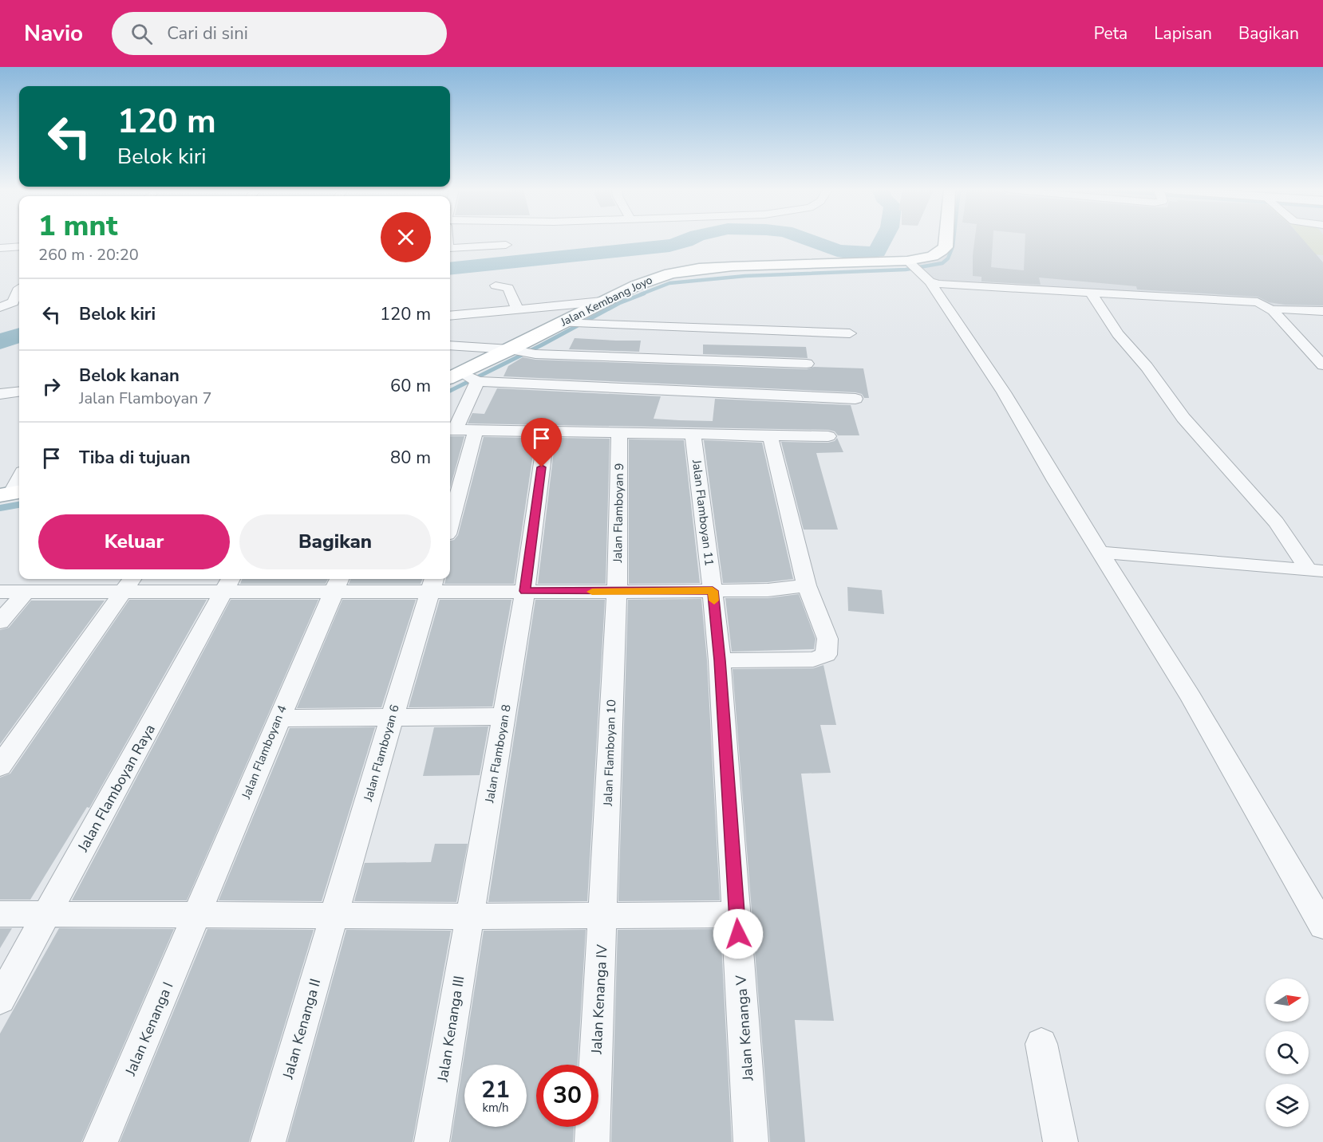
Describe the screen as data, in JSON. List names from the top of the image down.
{
  "streets": {
    "main road": ["Jalan Kembang Joyo"],
    "street": [
      "Jalan Flamboyan 9",
      "Jalan Flamboyan 11",
      "Jalan Flamboyan 4",
      "Jalan Flamboyan 6",
      "Jalan Flamboyan 10",
      "Jalan Flamboyan 8",
      "Jalan Flamboyan Raya",
      "Jalan Kenanga IV",
      "Jalan Kenanga V",
      "Jalan Kenanga I",
      "Jalan Kenanga II",
      "Jalan Kenanga III"
    ]
  },
  "crossings": [
    ["Jalan Flamboyan 9", "Jalan Flamboyan 10"],
    ["Jalan Flamboyan 11", "Jalan Kenanga V"],
    ["Jalan Flamboyan 4", "Jalan Kenanga I"],
    ["Jalan Flamboyan 6", "Jalan Kenanga II"],
    ["Jalan Flamboyan 10", "Jalan Kenanga IV"],
    ["Jalan Flamboyan 8", "Jalan Kenanga III"]
  ],
  "north": "right",
  "page": {
    "header": "Navio",
    "search": "Cari di sini",
    "nav": ["Peta", "Lapisan", "Bagikan"],
    "turn": ["120 m", "Belok kiri"],
    "heading": ["1 mnt", "260 m · 20:20"],
    "list": [
      {
        "name": "Belok kiri",
        "value": "120 m"
      },
      {
        "name": "Belok kanan",
        "note": "Jalan Flamboyan 7",
        "value": "60 m"
      },
      {
        "name": "Tiba di tujuan",
        "value": "80 m"
      }
    ],
    "buttons": ["Keluar", "Bagikan"],
    "speed": "21 km/h",
    "limit": "30"
  }
}
